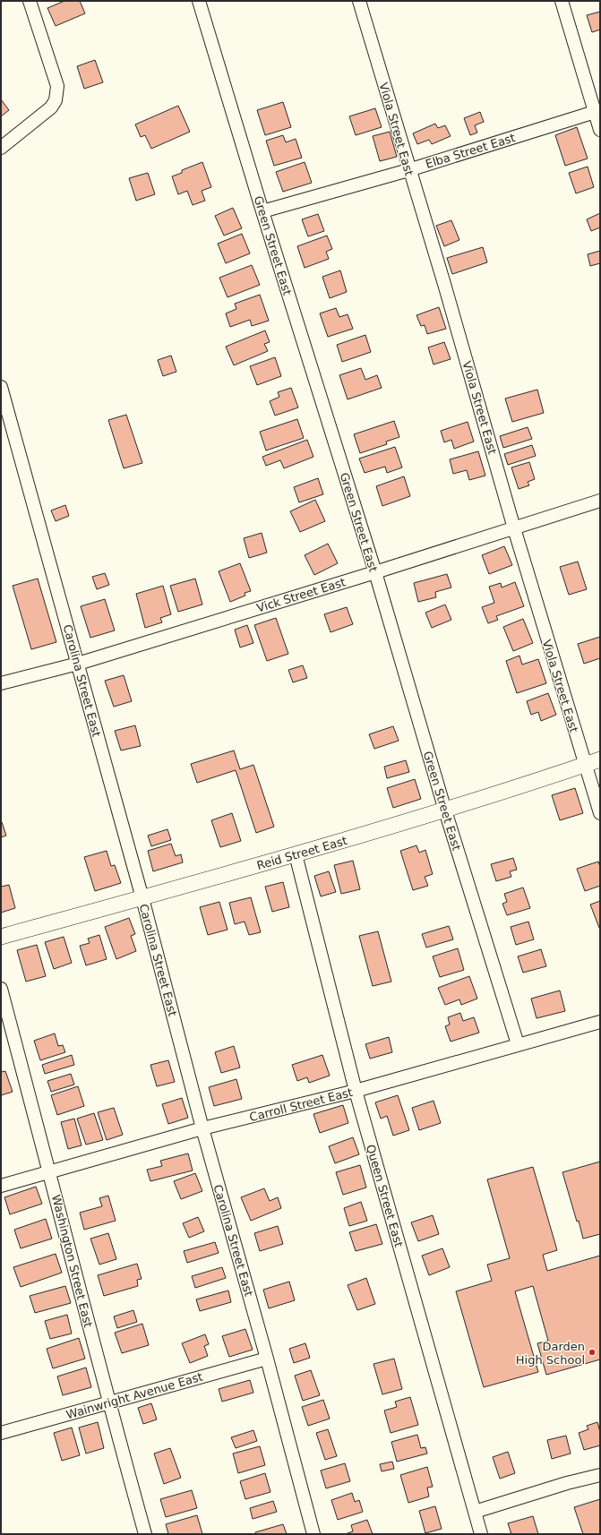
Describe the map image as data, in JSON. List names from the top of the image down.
{
  "streets": {
    "street": [
      "Viola Street East",
      "Elba Street East",
      "Green Street East",
      "Vick Street East",
      "Carolina Street East",
      "Reid Street East",
      "Carroll Street East",
      "Queen Street East",
      "Washington Street East",
      "Wainwright Avenue East"
    ]
  },
  "crossings": [
    ["Viola Street East", "Elba Street East"],
    ["Viola Street East", "Vick Street East"],
    ["Viola Street East", "Reid Street East"],
    ["Elba Street East", "Green Street East"],
    ["Green Street East", "Vick Street East"],
    ["Green Street East", "Reid Street East"],
    ["Green Street East", "Carroll Street East"],
    ["Vick Street East", "Carolina Street East"],
    ["Carolina Street East", "Reid Street East"],
    ["Carolina Street East", "Carroll Street East"],
    ["Carolina Street East", "Wainwright Avenue East"],
    ["Reid Street East", "Queen Street East"],
    ["Carroll Street East", "Queen Street East"],
    ["Carroll Street East", "Washington Street East"],
    ["Washington Street East", "Wainwright Avenue East"]
  ],
  "places": ["Darden High School"]
}
